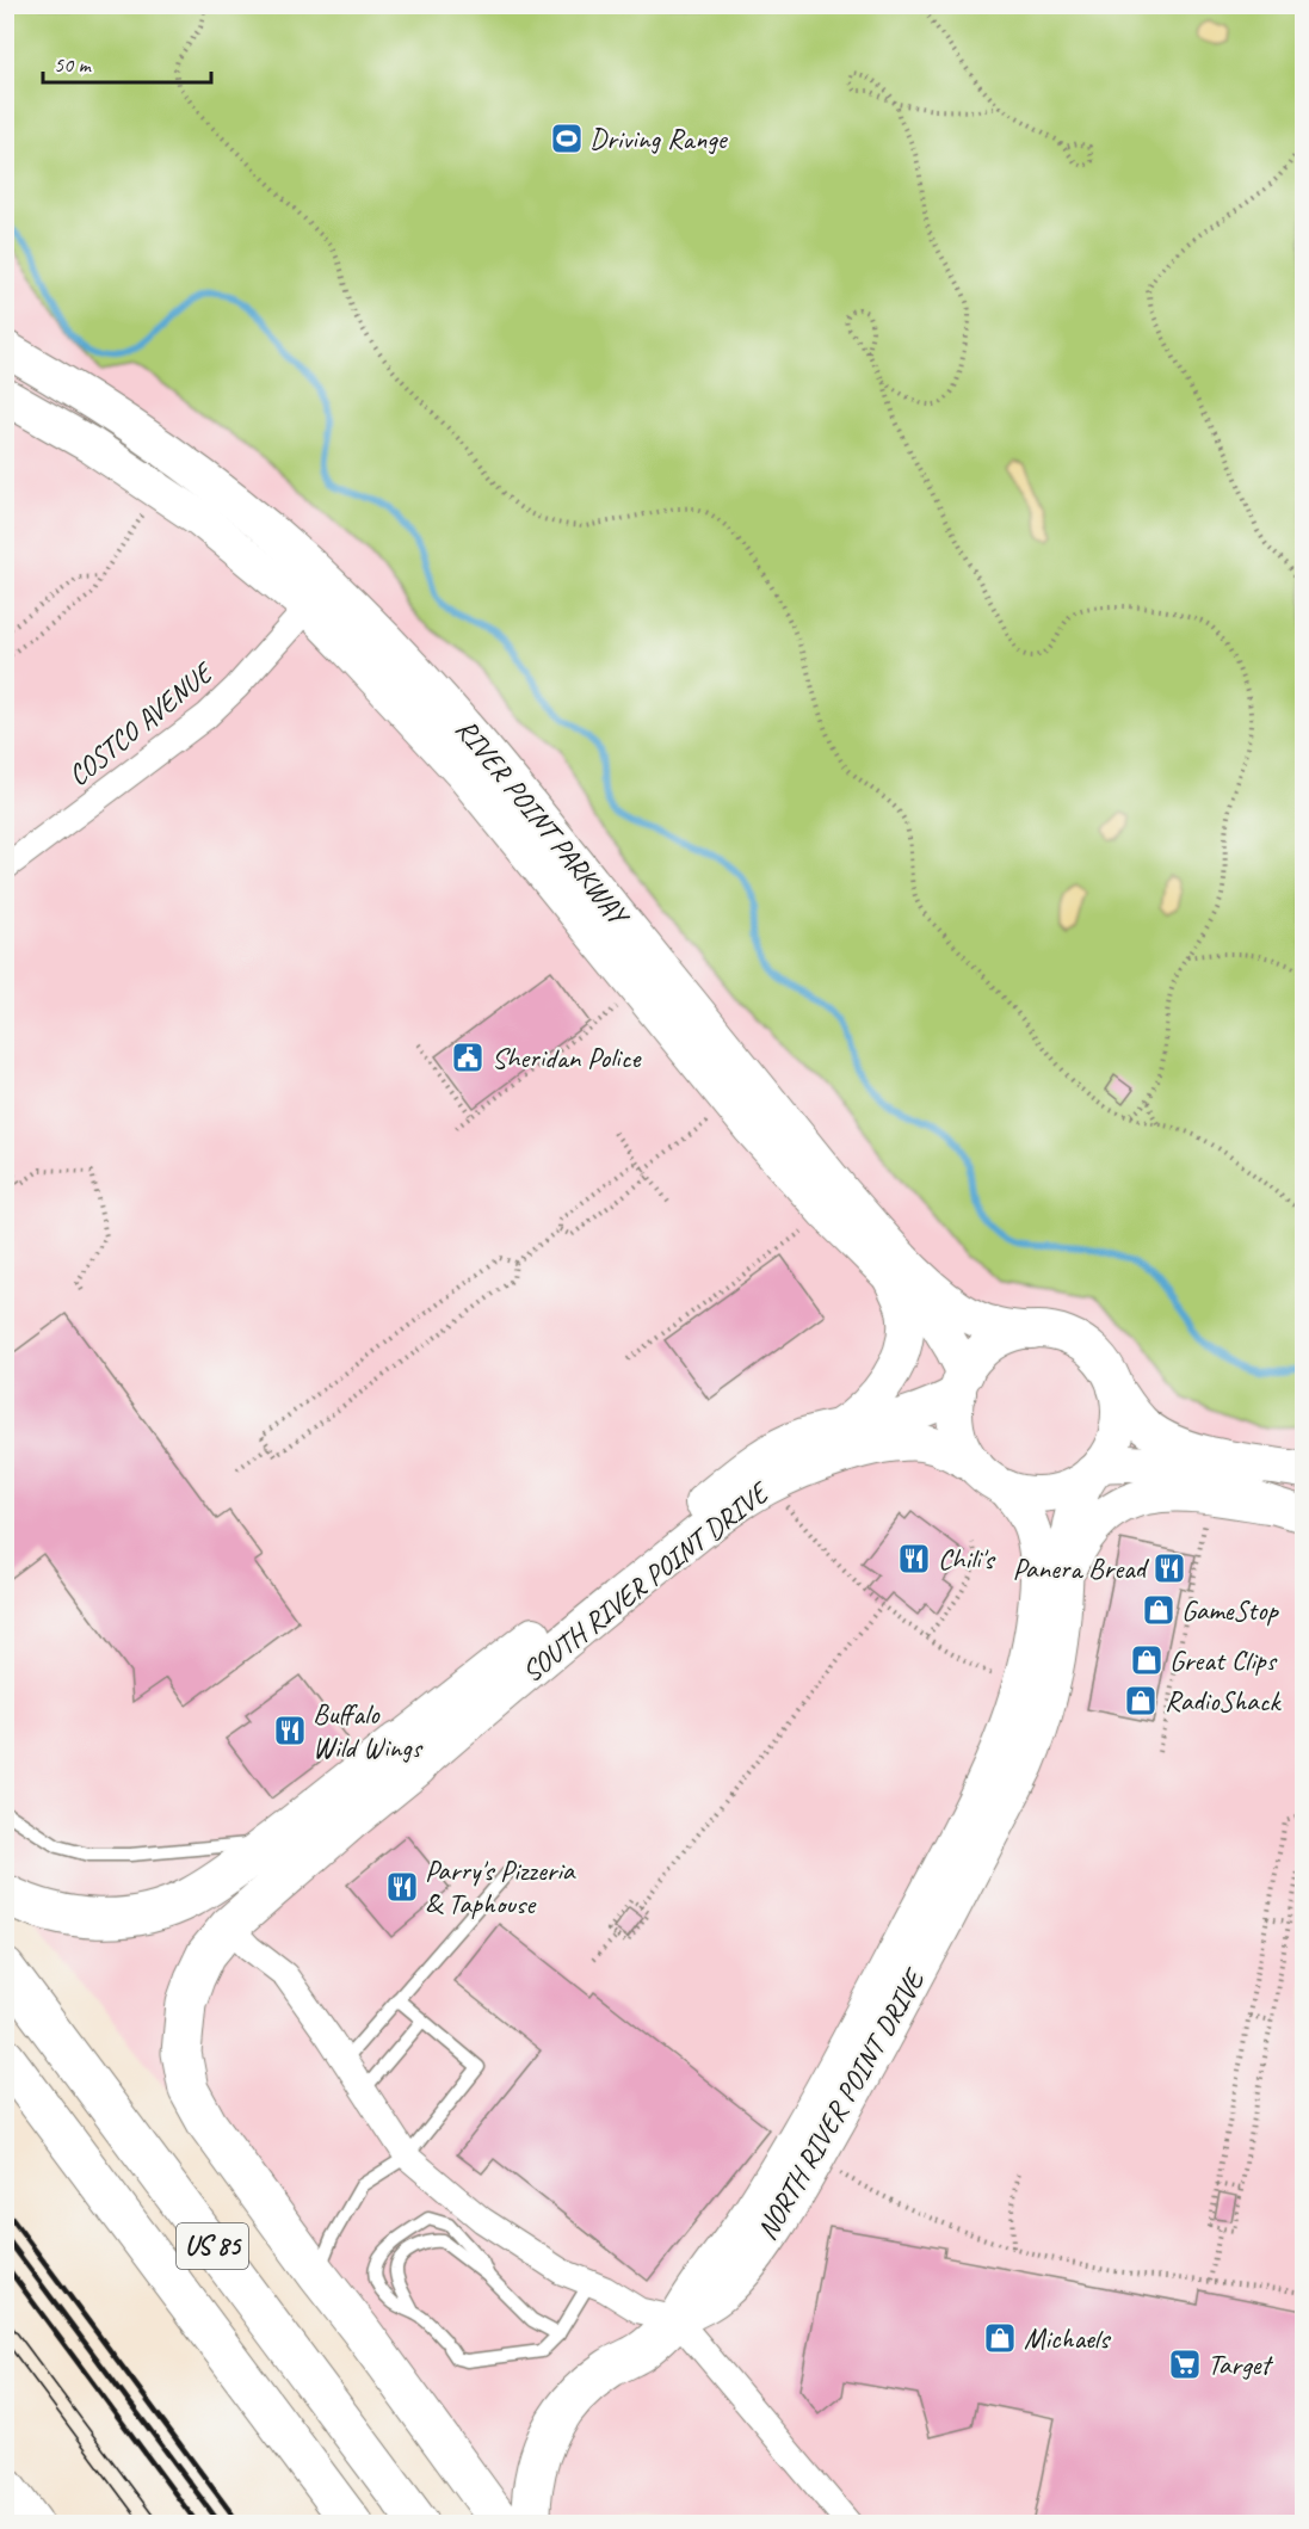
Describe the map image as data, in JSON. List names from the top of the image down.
{
  "streets": {
    "highway": ["US 85"],
    "street": [
      "COSTCO AVENUE",
      "RIVER POINT PARKWAY",
      "SOUTH RIVER POINT DRIVE",
      "NORTH RIVER POINT DRIVE"
    ]
  },
  "crossings": [
    ["COSTCO AVENUE", "RIVER POINT PARKWAY"],
    ["RIVER POINT PARKWAY", "SOUTH RIVER POINT DRIVE"],
    ["RIVER POINT PARKWAY", "NORTH RIVER POINT DRIVE"],
    ["SOUTH RIVER POINT DRIVE", "NORTH RIVER POINT DRIVE"]
  ],
  "places": {
    "sports": ["Driving Range"],
    "public building": ["Sheridan Police"],
    "restaurant": [
      "Chili's",
      "Panera Bread",
      "Buffalo Wild Wings",
      "Parry's Pizzeria & Taphouse"
    ],
    "shop": [
      "GameStop",
      "Great Clips",
      "RadioShack",
      "Michaels"
    ],
    "supermarket": ["Target"]
  },
  "scale_bar": "50 m"
}
